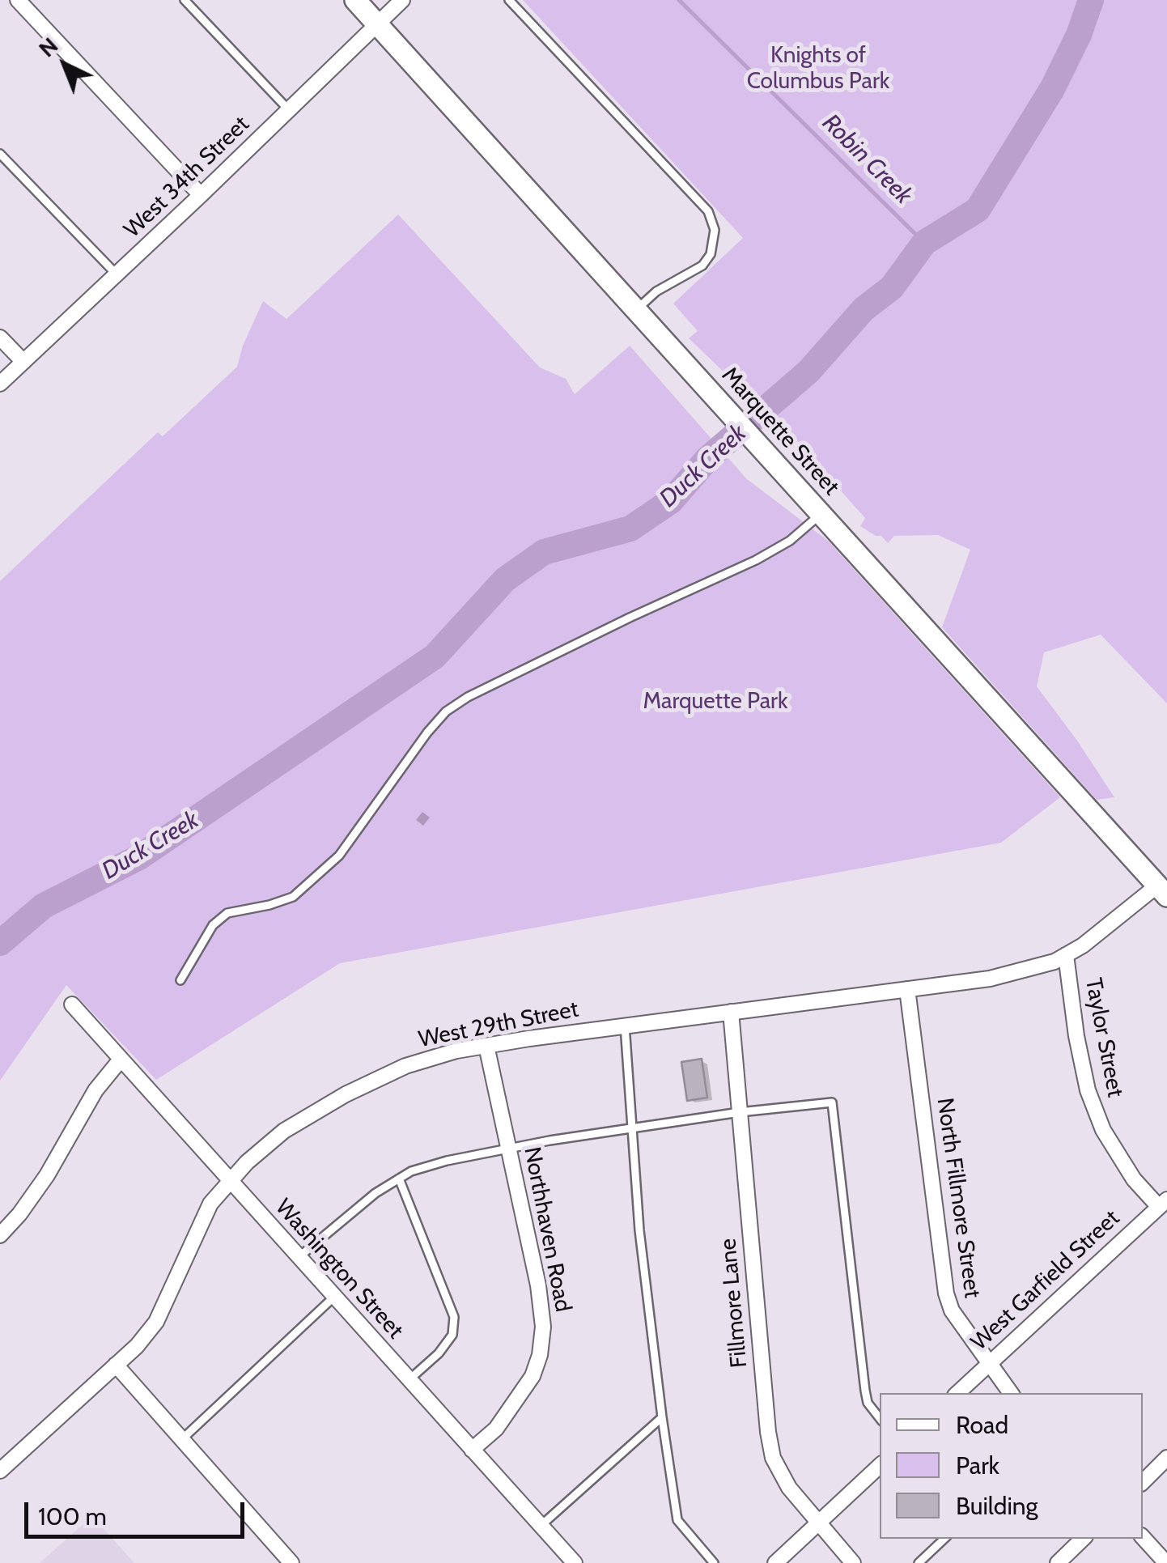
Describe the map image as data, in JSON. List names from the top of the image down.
{
  "streets": {
    "main road": ["Marquette Street"],
    "street": [
      "West 34th Street",
      "West 29th Street",
      "Taylor Street",
      "North Fillmore Street",
      "Northhaven Road",
      "Washington Street",
      "West Garfield Street",
      "Fillmore Lane"
    ]
  },
  "crossings": [
    ["West 34th Street", "Marquette Street"],
    ["Marquette Street", "West 29th Street"],
    ["West 29th Street", "Taylor Street"],
    ["West 29th Street", "North Fillmore Street"],
    ["West 29th Street", "Northhaven Road"],
    ["West 29th Street", "Washington Street"],
    ["West 29th Street", "Fillmore Lane"],
    ["Taylor Street", "West Garfield Street"],
    ["North Fillmore Street", "West Garfield Street"],
    ["Northhaven Road", "Washington Street"]
  ],
  "water": ["Robin Creek", "Duck Creek"],
  "parks": ["Knights of Columbus Park", "Marquette Park"],
  "legend": ["Road", "Park", "Building"],
  "scale_bar": "100 m",
  "north": "top left"
}
